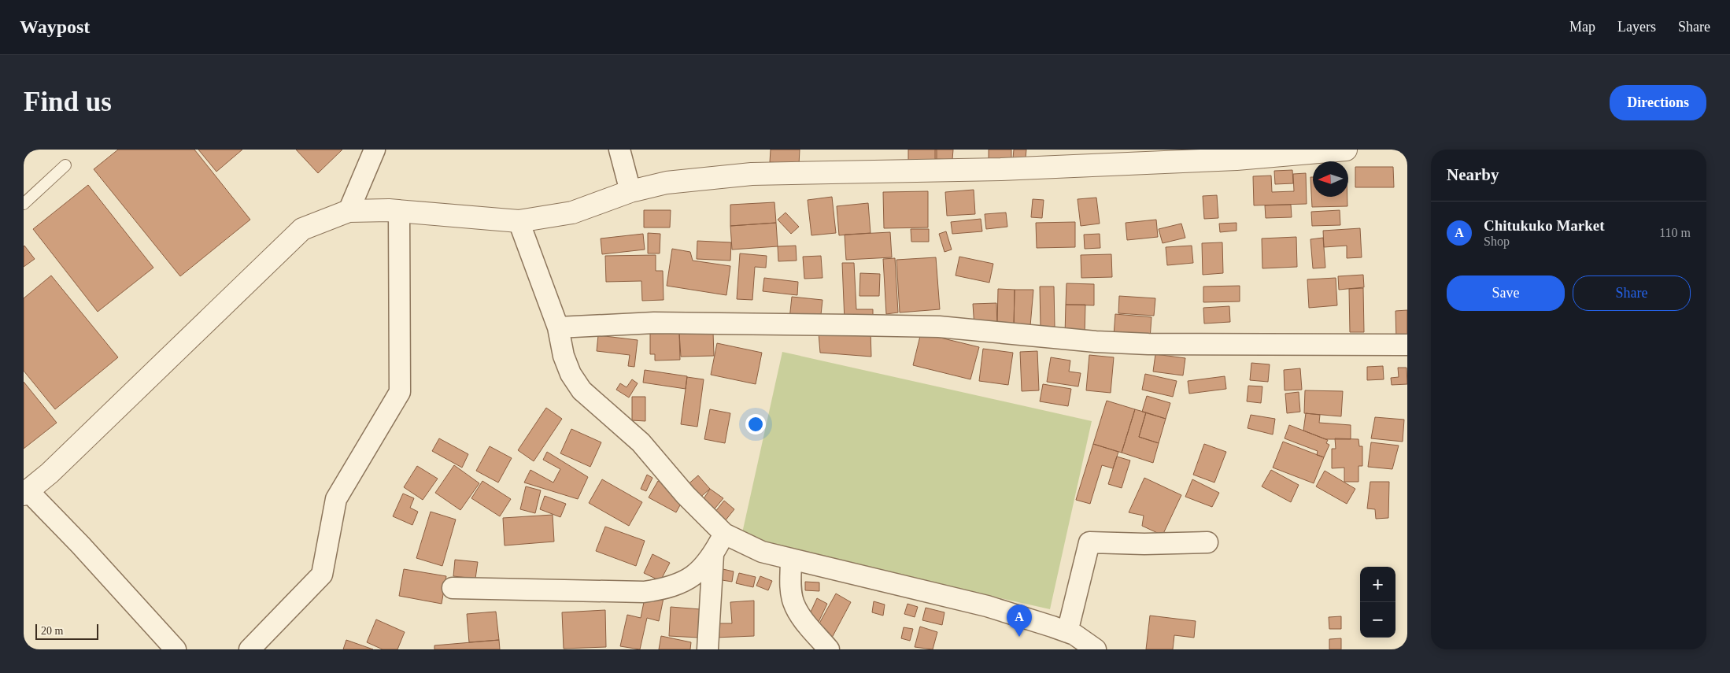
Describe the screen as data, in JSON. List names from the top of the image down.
{
  "scale_bar": "20 m",
  "north": "left",
  "page": {
    "header": "Waypost",
    "nav": ["Map", "Layers", "Share"],
    "buttons": [
      "Directions",
      ["Save", "Share"]
    ],
    "title": "Find us",
    "heading": "Nearby",
    "list": [
      {
        "mark": "A",
        "name": "Chitukuko Market",
        "note": "Shop",
        "value": "110 m"
      }
    ],
    "map_buttons": ["+", "−"],
    "pins": "A",
    "scale": "20 m"
  }
}
